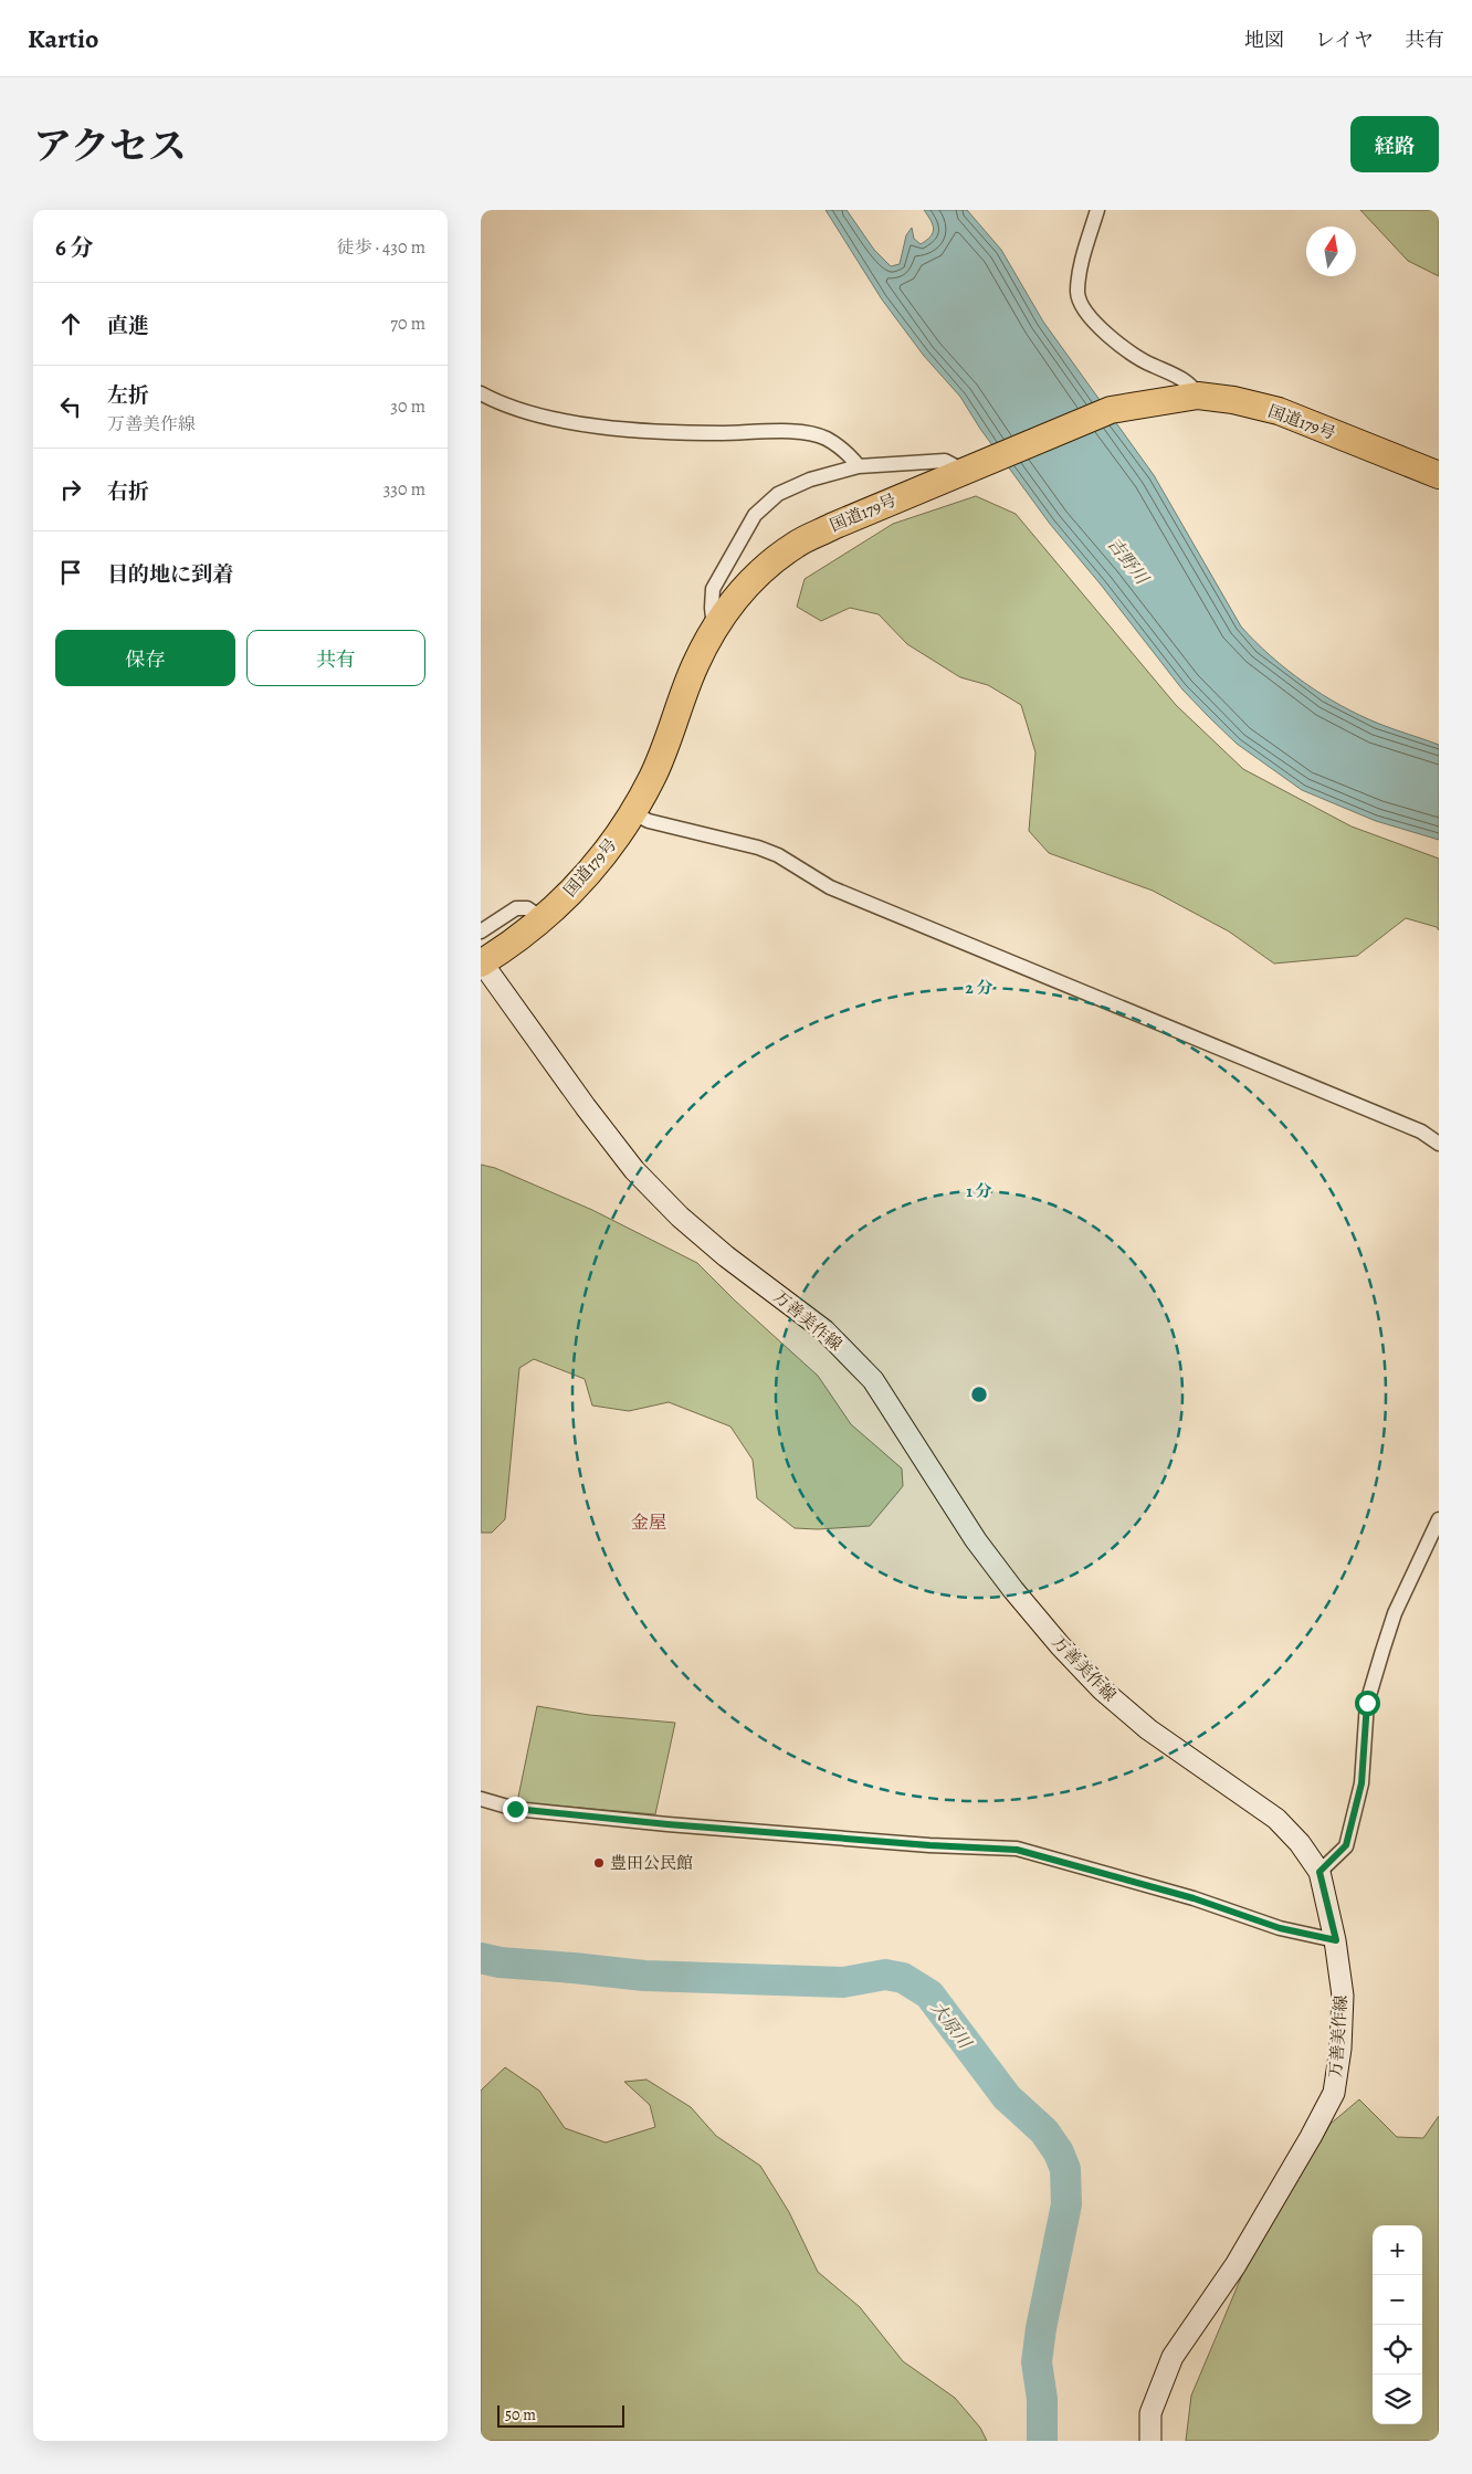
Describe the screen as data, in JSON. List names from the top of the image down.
{
  "streets": {
    "highway": ["国道179号"],
    "main road": ["万善美作線"]
  },
  "crossings": [
    ["国道179号", "万善美作線"]
  ],
  "districts": ["金屋"],
  "water": ["吉野川", "大原川"],
  "places": ["豊田公民館"],
  "scale_bar": "50 m",
  "north": "top",
  "page": {
    "header": "Kartio",
    "nav": ["地図", "レイヤ", "共有"],
    "title": "アクセス",
    "buttons": [
      "経路",
      ["保存", "共有"]
    ],
    "heading": ["6 分", "徒歩 · 430 m"],
    "list": [
      ["直進", "70 m"],
      ["左折", "万善美作線", "30 m"],
      ["右折", "330 m"],
      "目的地に到着"
    ],
    "map_buttons": ["+", "−"],
    "scale": "50 m"
  },
  "rings": ["2 分", "1 分"]
}
